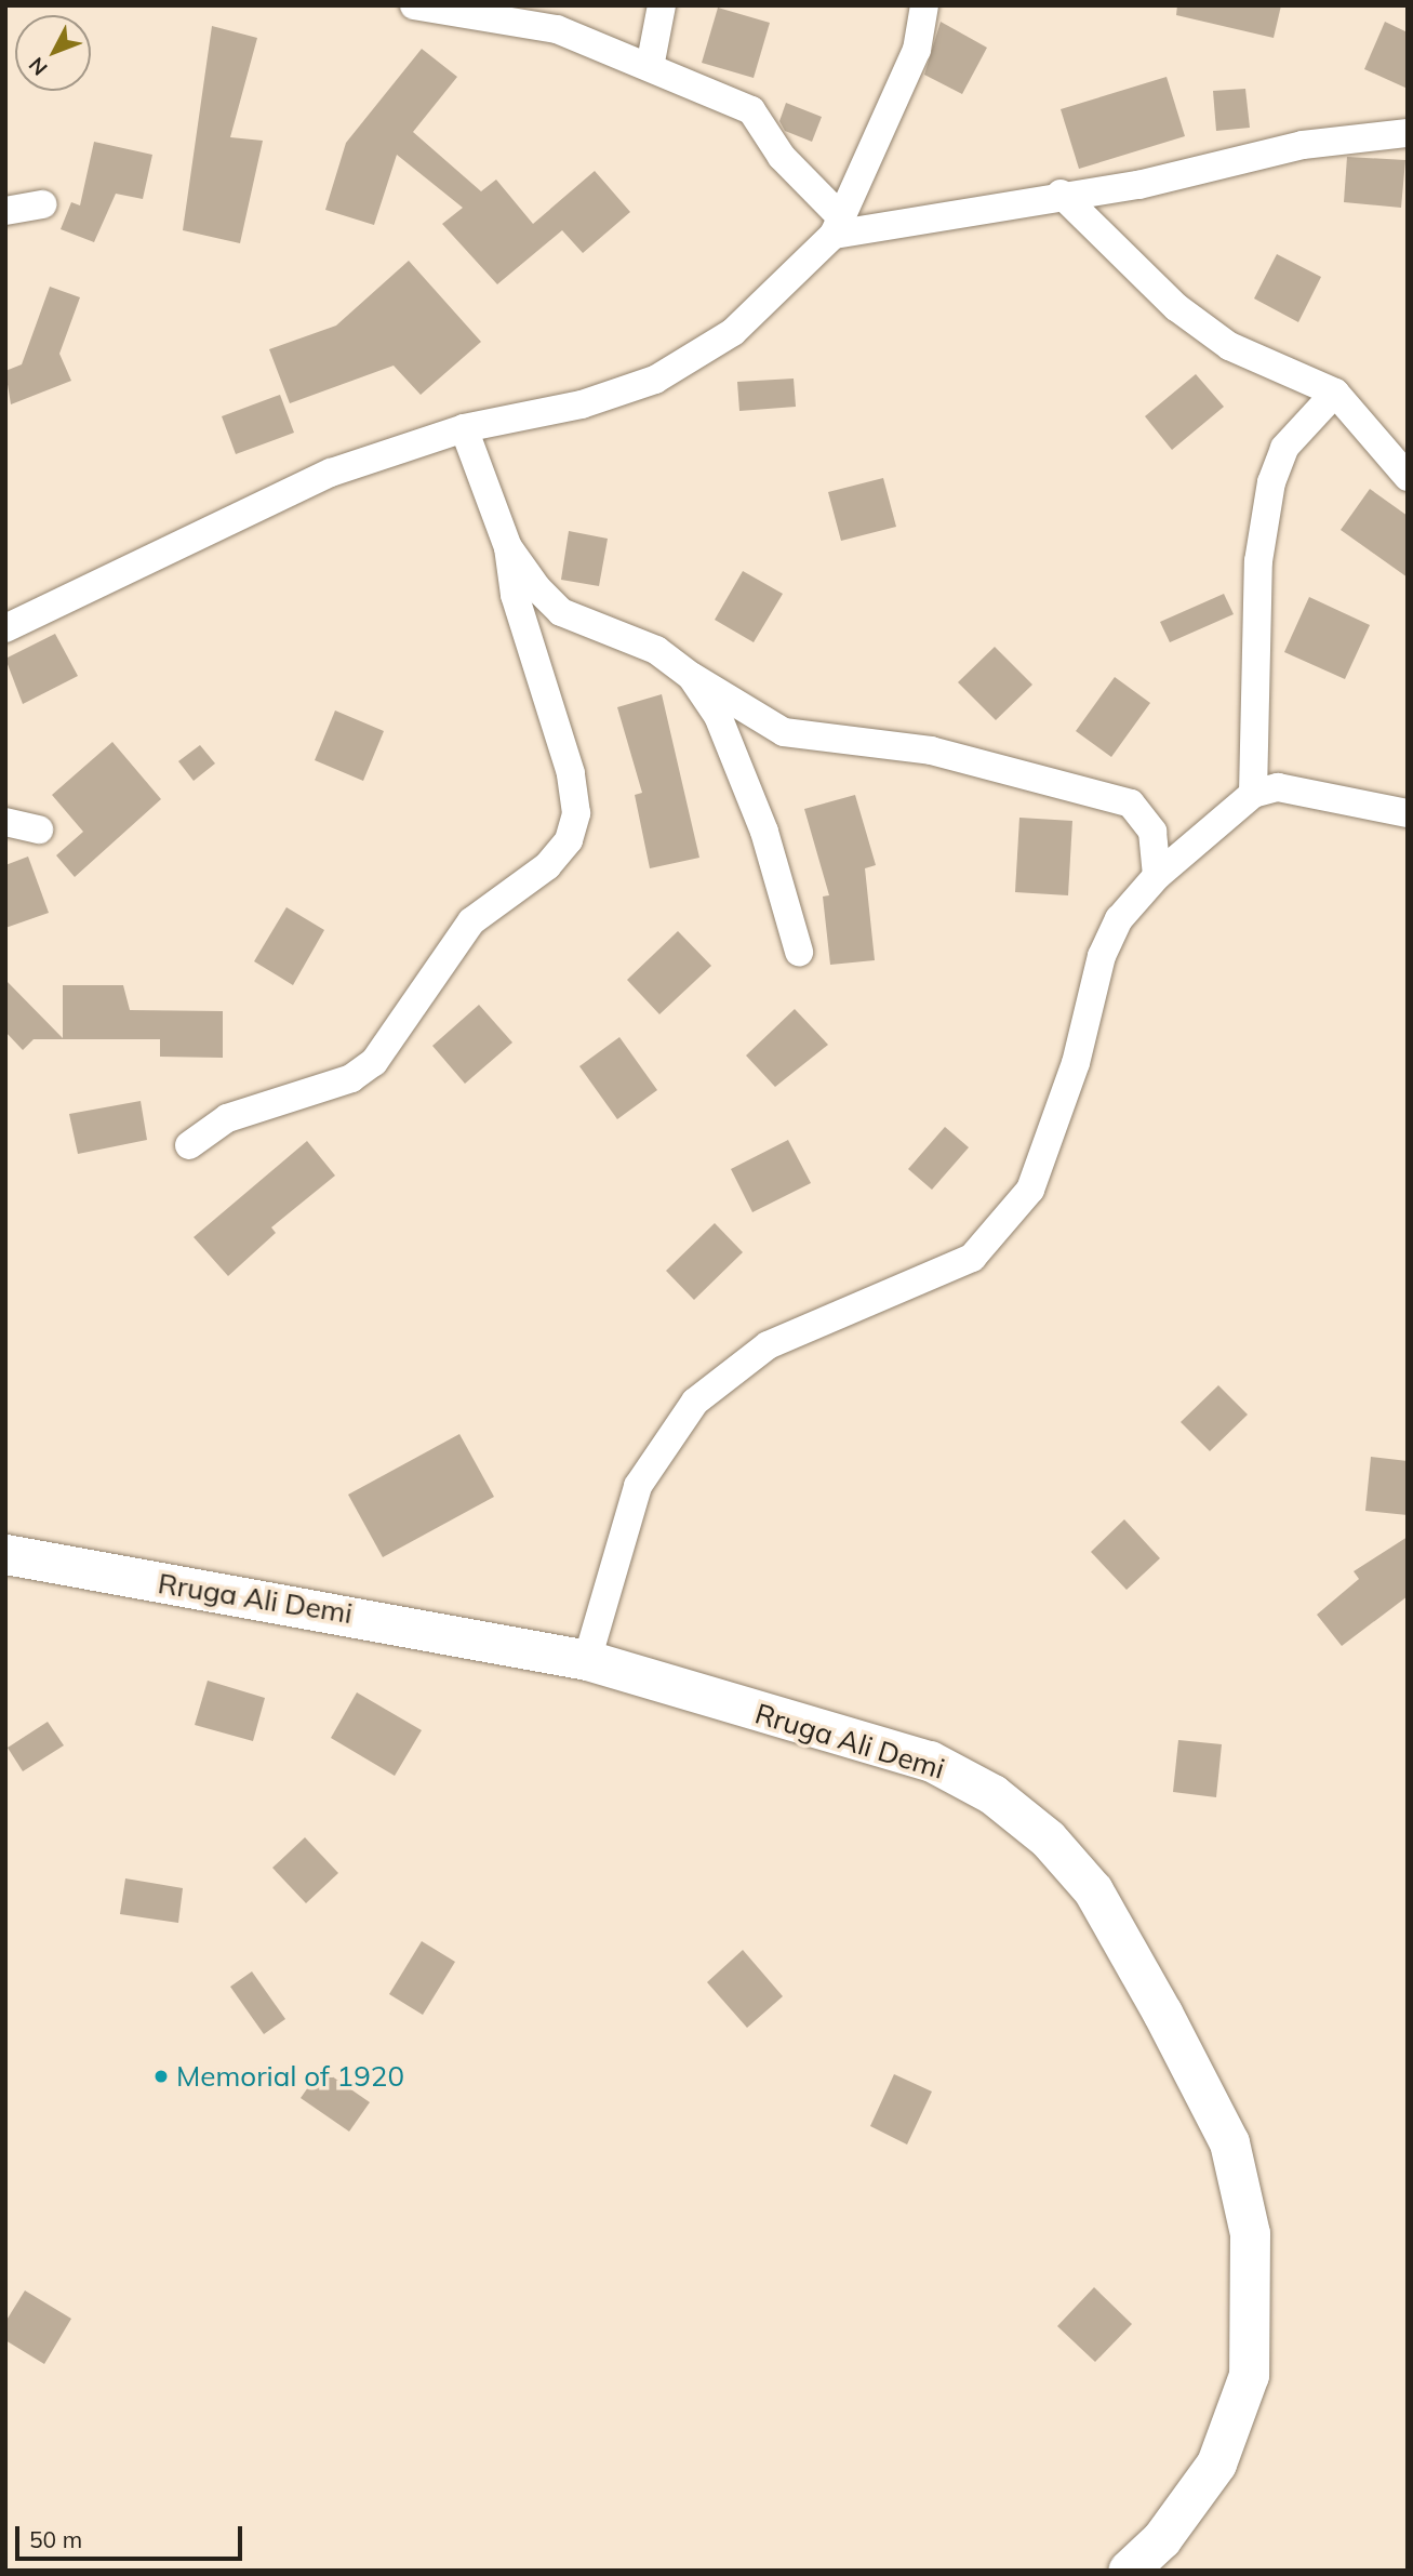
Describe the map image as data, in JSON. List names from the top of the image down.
{
  "streets": {
    "main road": ["Rruga Ali Demi"]
  },
  "places": ["Memorial of 1920"],
  "scale_bar": "50 m",
  "north": "bottom left"
}
